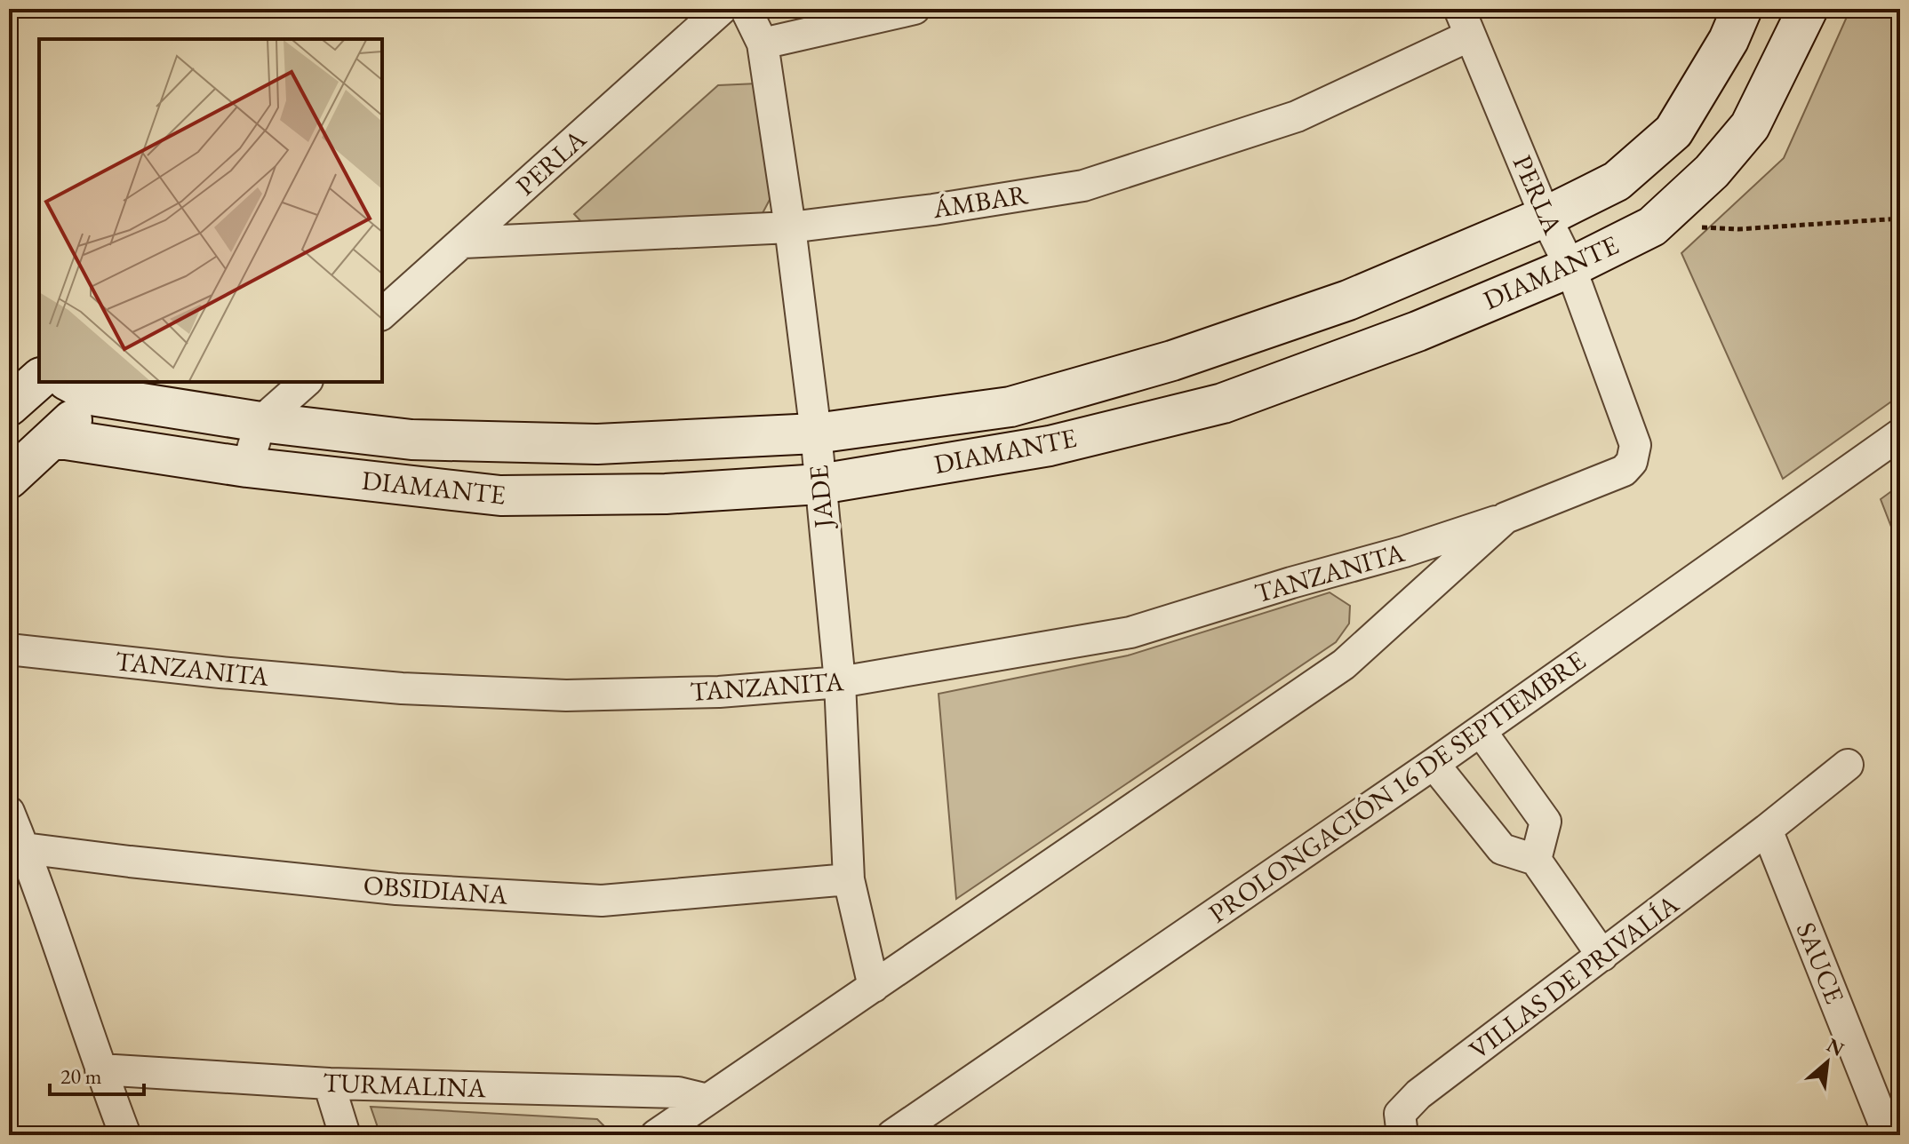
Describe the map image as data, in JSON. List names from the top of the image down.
{
  "streets": {
    "street": [
      "PERLA",
      "ÁMBAR",
      "DIAMANTE",
      "JADE",
      "TANZANITA",
      "PROLONGACIÓN 16 DE SEPTIEMBRE",
      "OBSIDIANA",
      "SAUCE",
      "VILLAS DE PRIVALÍA",
      "TURMALINA"
    ]
  },
  "crossings": [
    ["PERLA", "ÁMBAR"],
    ["PERLA", "DIAMANTE"],
    ["PERLA", "TANZANITA"],
    ["ÁMBAR", "JADE"],
    ["DIAMANTE", "JADE"],
    ["JADE", "TANZANITA"],
    ["JADE", "OBSIDIANA"],
    ["TANZANITA", "TURMALINA"],
    ["SAUCE", "VILLAS DE PRIVALÍA"]
  ],
  "scale_bar": "20 m",
  "north": "top right"
}
